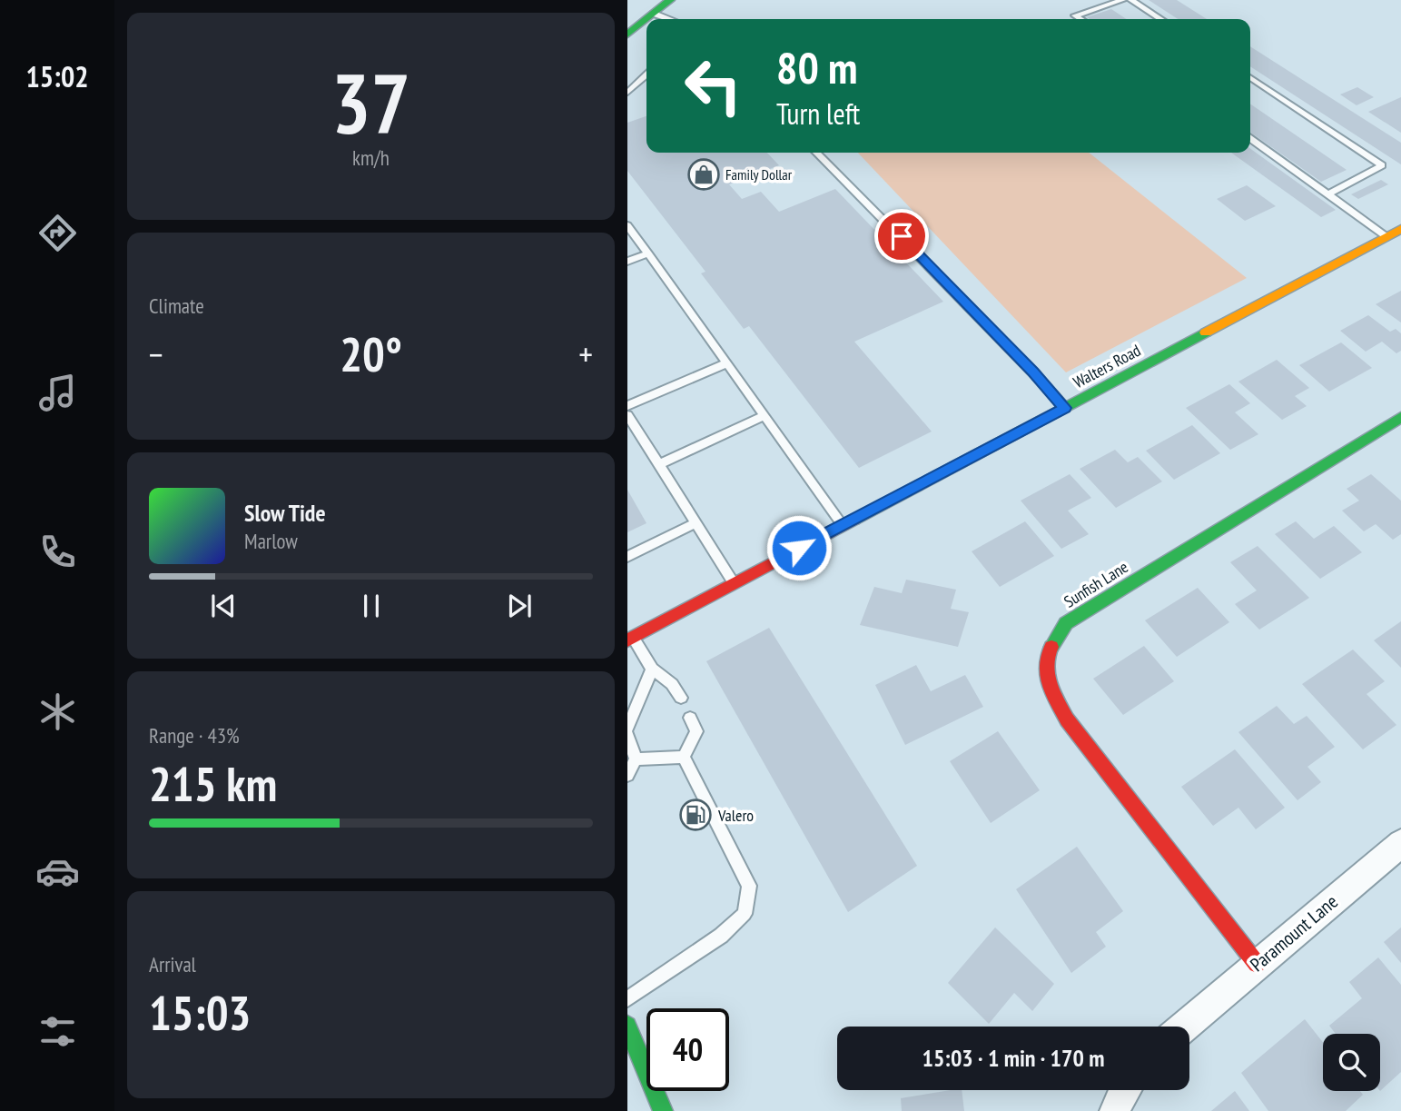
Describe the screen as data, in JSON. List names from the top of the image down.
{
  "streets": {
    "street": ["Walters Road", "Sunfish Lane", "Paramount Lane"]
  },
  "crossings": [
    ["Sunfish Lane", "Paramount Lane"]
  ],
  "places": {
    "shop": ["Family Dollar"],
    "fuel station": ["Valero"]
  },
  "page": {
    "tabs": "15:02",
    "tile": [
      ["37", "km/h"],
      "Climate",
      ["Range · 43%", "215 km"],
      ["Arrival", "15:03"]
    ],
    "turn": ["80 m", "Turn left"],
    "heat": ["−", "20°", "+"],
    "song": ["Slow Tide", "Marlow"],
    "limit": "40",
    "trip": "15:03 · 1 min · 170 m"
  }
}
